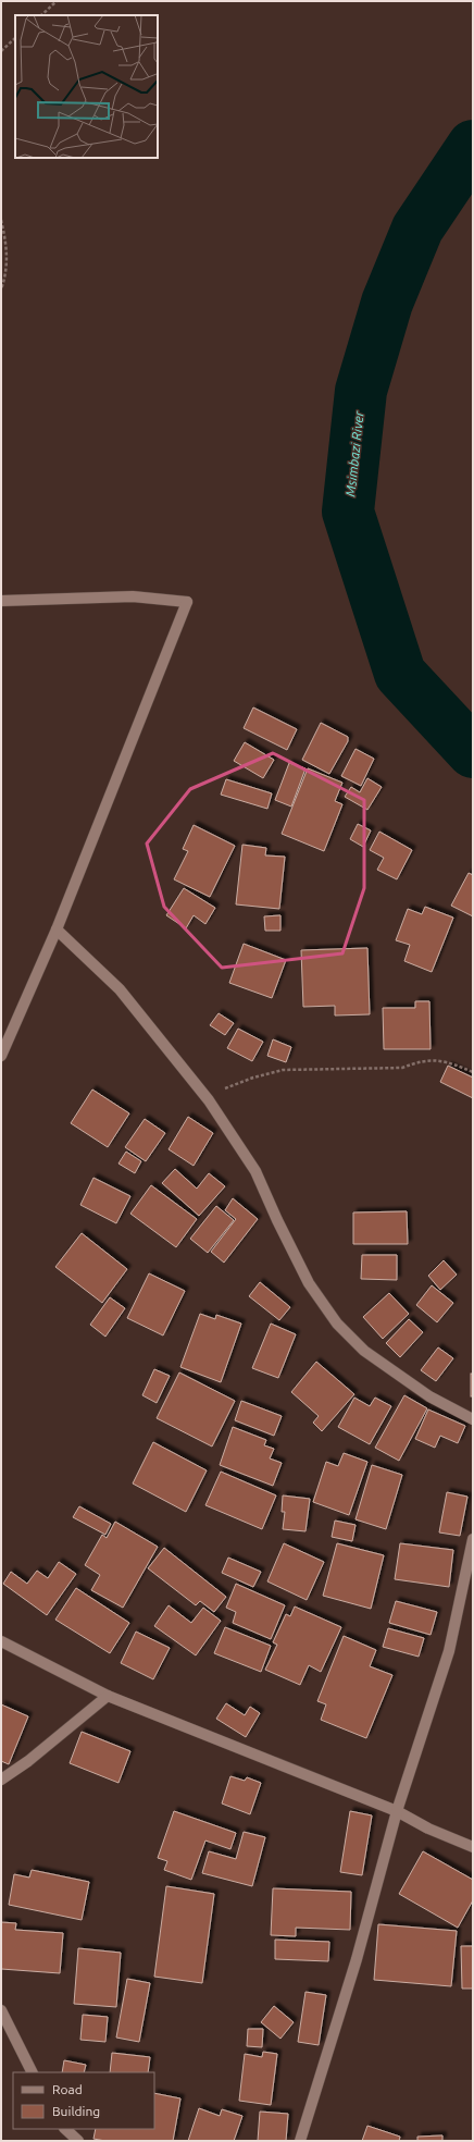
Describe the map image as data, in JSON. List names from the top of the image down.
{
  "water": ["Msimbazi River"],
  "legend": ["Road", "Building"]
}
